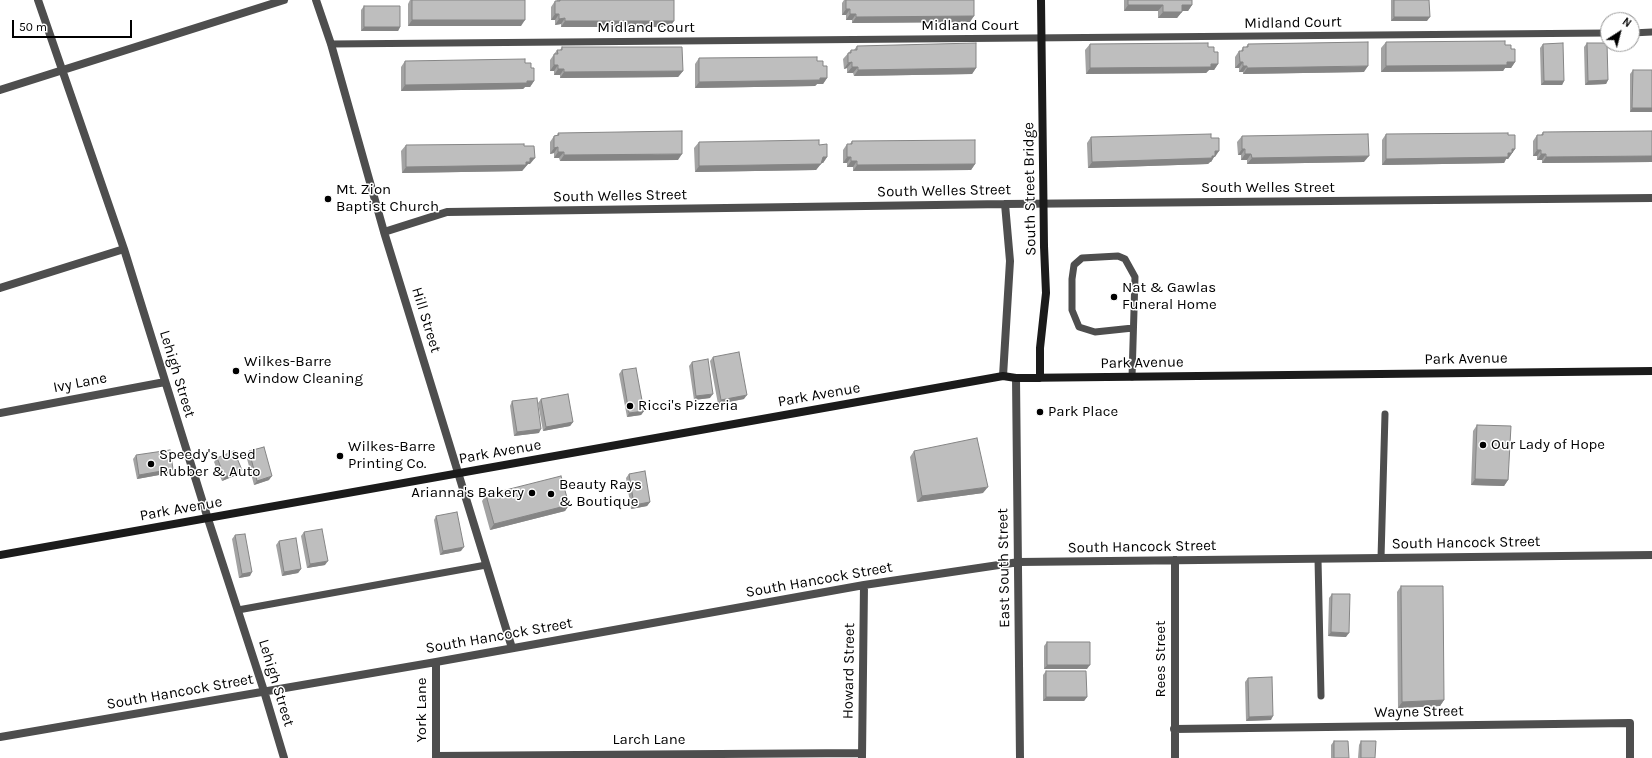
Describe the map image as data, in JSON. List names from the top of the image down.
{
  "streets": {
    "street": [
      "South Welles Street",
      "South Street Bridge",
      "Hill Street",
      "Park Avenue",
      "Lehigh Street",
      "Ivy Lane",
      "South Hancock Street",
      "East South Street",
      "Rees Street",
      "Howard Street",
      "York Lane",
      "Wayne Street",
      "Larch Lane"
    ],
    "lane": ["Midland Court"]
  },
  "crossings": [
    ["Midland Court", "Hill Street"],
    ["South Welles Street", "Hill Street"],
    ["South Street Bridge", "Park Avenue"],
    ["Hill Street", "Park Avenue"],
    ["Hill Street", "South Hancock Street"],
    ["Park Avenue", "Lehigh Street"],
    ["Park Avenue", "East South Street"],
    ["Lehigh Street", "Ivy Lane"],
    ["Lehigh Street", "South Hancock Street"],
    ["South Hancock Street", "East South Street"],
    ["South Hancock Street", "Rees Street"],
    ["South Hancock Street", "Howard Street"],
    ["South Hancock Street", "York Lane"],
    ["Rees Street", "Wayne Street"],
    ["Howard Street", "Larch Lane"],
    ["York Lane", "Larch Lane"]
  ],
  "places": [
    "Mt. Zion Baptist Church",
    "Nat & Gawlas Funeral Home",
    "Wilkes-Barre Window Cleaning",
    "Ricci's Pizzeria",
    "Park Place",
    "Our Lady of Hope",
    "Wilkes-Barre Printing Co.",
    "Speedy's Used Rubber & Auto",
    "Arianna's Bakery",
    "Beauty Rays & Boutique"
  ],
  "scale_bar": "50 m",
  "north": "top right"
}
